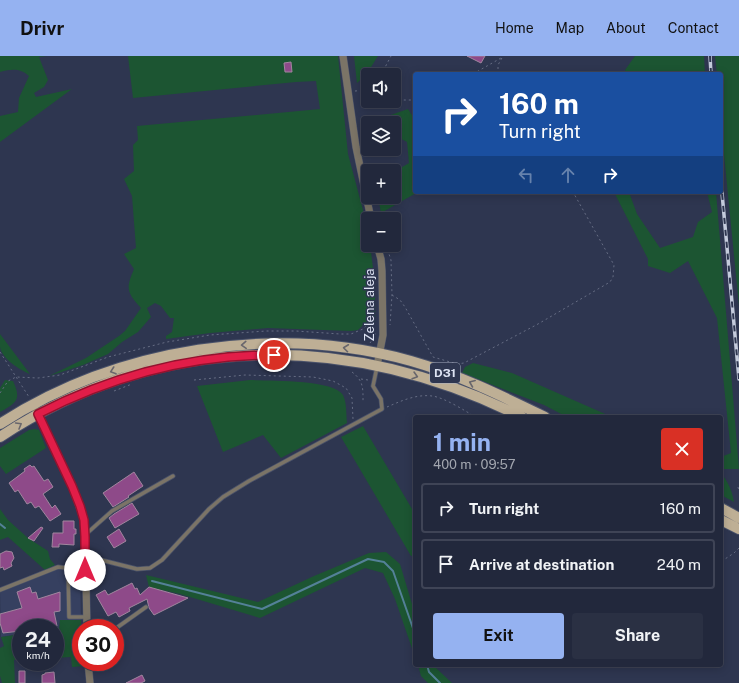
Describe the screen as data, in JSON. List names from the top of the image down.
{
  "streets": {
    "main road": ["D31"],
    "street": ["Zelena aleja"]
  },
  "crossings": [
    ["Zelena aleja", "D31"]
  ],
  "page": {
    "header": "Drivr",
    "nav": [
      "Home",
      "Map",
      "About",
      "Contact"
    ],
    "map_buttons": ["+", "−"],
    "turn": ["160 m", "Turn right"],
    "heading": ["1 min", "400 m · 09:57"],
    "list": [
      {
        "name": "Turn right",
        "value": "160 m"
      },
      {
        "name": "Arrive at destination",
        "value": "240 m"
      }
    ],
    "buttons": ["Exit", "Share"],
    "speed": "24 km/h",
    "limit": "30"
  }
}
